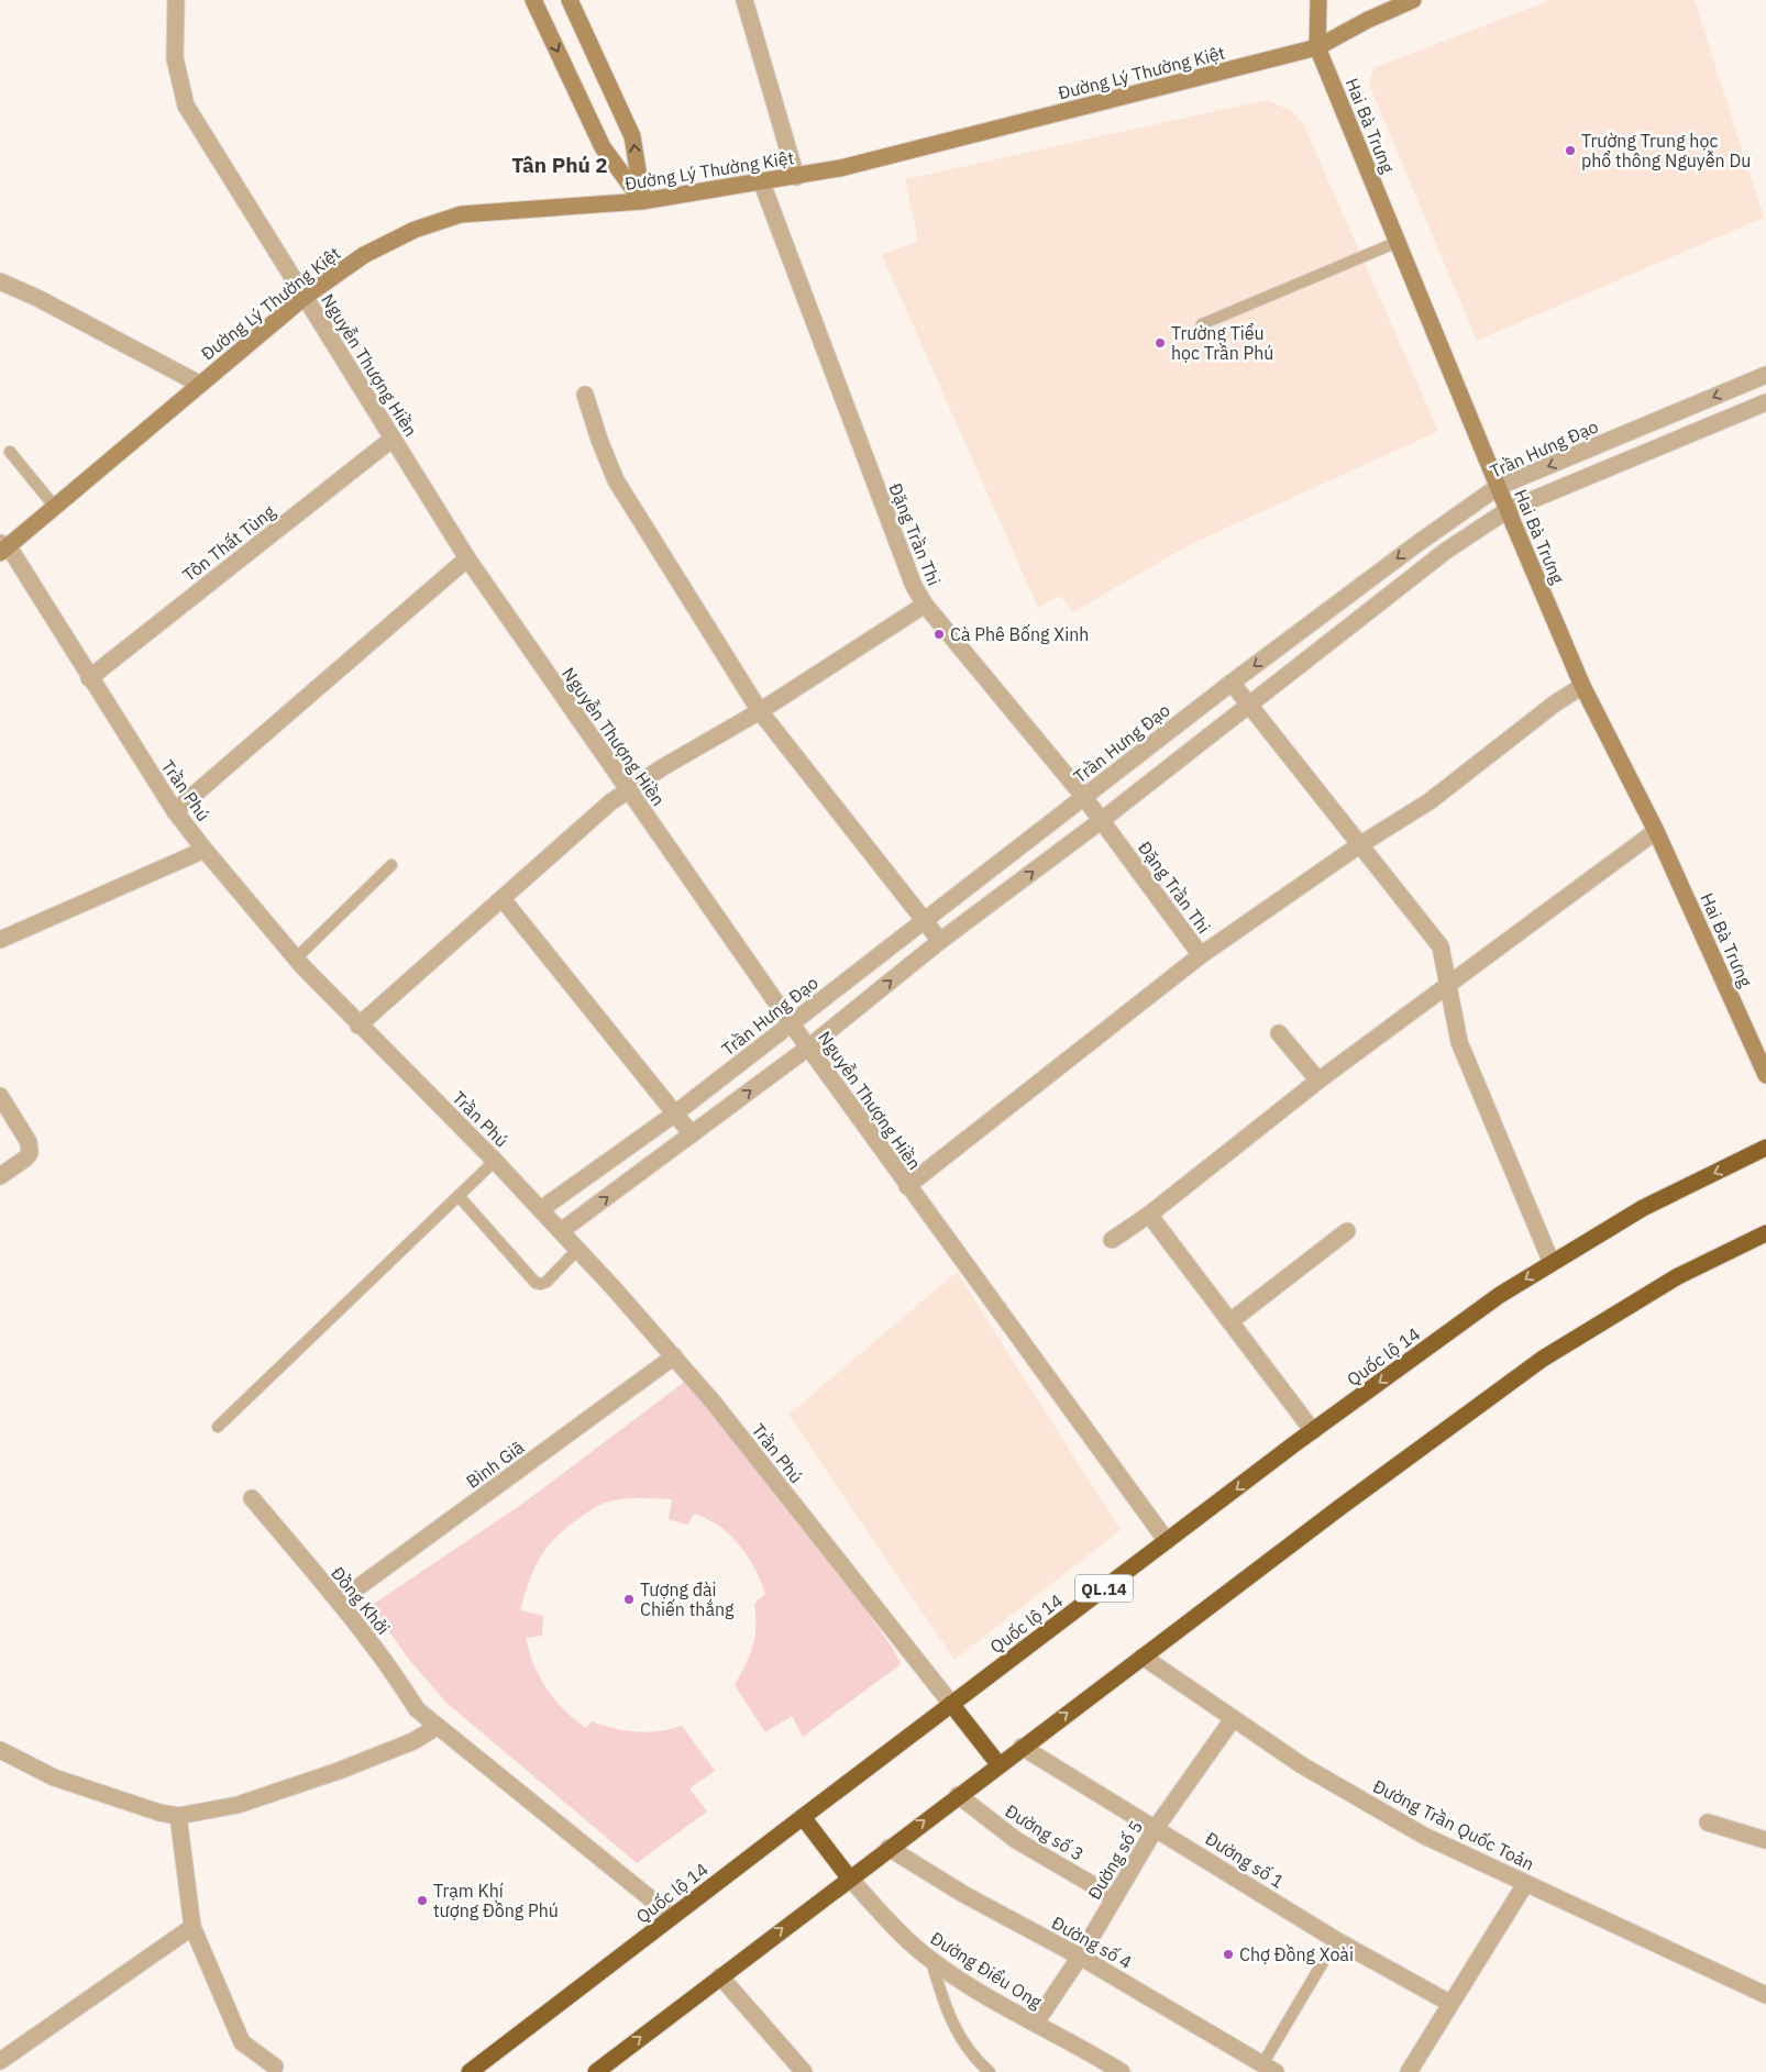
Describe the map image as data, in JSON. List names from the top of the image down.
{
  "streets": {
    "highway": ["Quốc lộ 14", "QL.14"],
    "street": [
      "Đường Lý Thường Kiệt",
      "Hai Bà Trưng",
      "Nguyễn Thượng Hiền",
      "Trần Hưng Đạo",
      "Đặng Trần Thi",
      "Tôn Thất Tùng",
      "Trần Phú",
      "Bình Giã",
      "Đồng Khởi",
      "Đường Trần Quốc Toản",
      "Đường số 3",
      "Đường số 5",
      "Đường số 1",
      "Đường số 4",
      "Đường Điểu Ong"
    ]
  },
  "crossings": [
    ["Đường Lý Thường Kiệt", "Hai Bà Trưng"],
    ["Đường Lý Thường Kiệt", "Nguyễn Thượng Hiền"],
    ["Đường Lý Thường Kiệt", "Đặng Trần Thi"],
    ["Đường Lý Thường Kiệt", "Trần Phú"],
    ["Hai Bà Trưng", "Trần Hưng Đạo"],
    ["Nguyễn Thượng Hiền", "Trần Hưng Đạo"],
    ["Nguyễn Thượng Hiền", "Tôn Thất Tùng"],
    ["Nguyễn Thượng Hiền", "Quốc lộ 14"],
    ["Trần Hưng Đạo", "Đặng Trần Thi"],
    ["Trần Hưng Đạo", "Trần Phú"],
    ["Tôn Thất Tùng", "Trần Phú"],
    ["Trần Phú", "Quốc lộ 14"],
    ["Trần Phú", "Bình Giã"],
    ["Quốc lộ 14", "Đồng Khởi"],
    ["Bình Giã", "Đồng Khởi"],
    ["Đường Trần Quốc Toản", "Đường số 5"],
    ["Đường số 3", "Đường số 5"],
    ["Đường số 5", "Đường số 1"],
    ["Đường số 5", "Đường số 4"],
    ["Đường số 5", "Đường Điểu Ong"]
  ],
  "districts": ["Tân Phú 2"],
  "places": [
    "Trường Trung học phổ thông Nguyễn Du",
    "Trường Tiểu học Trần Phú",
    "Cà Phê Bống Xinh",
    "Tượng đài Chiến thắng",
    "Trạm Khí tượng Đồng Phú",
    "Chợ Đồng Xoài"
  ]
}
